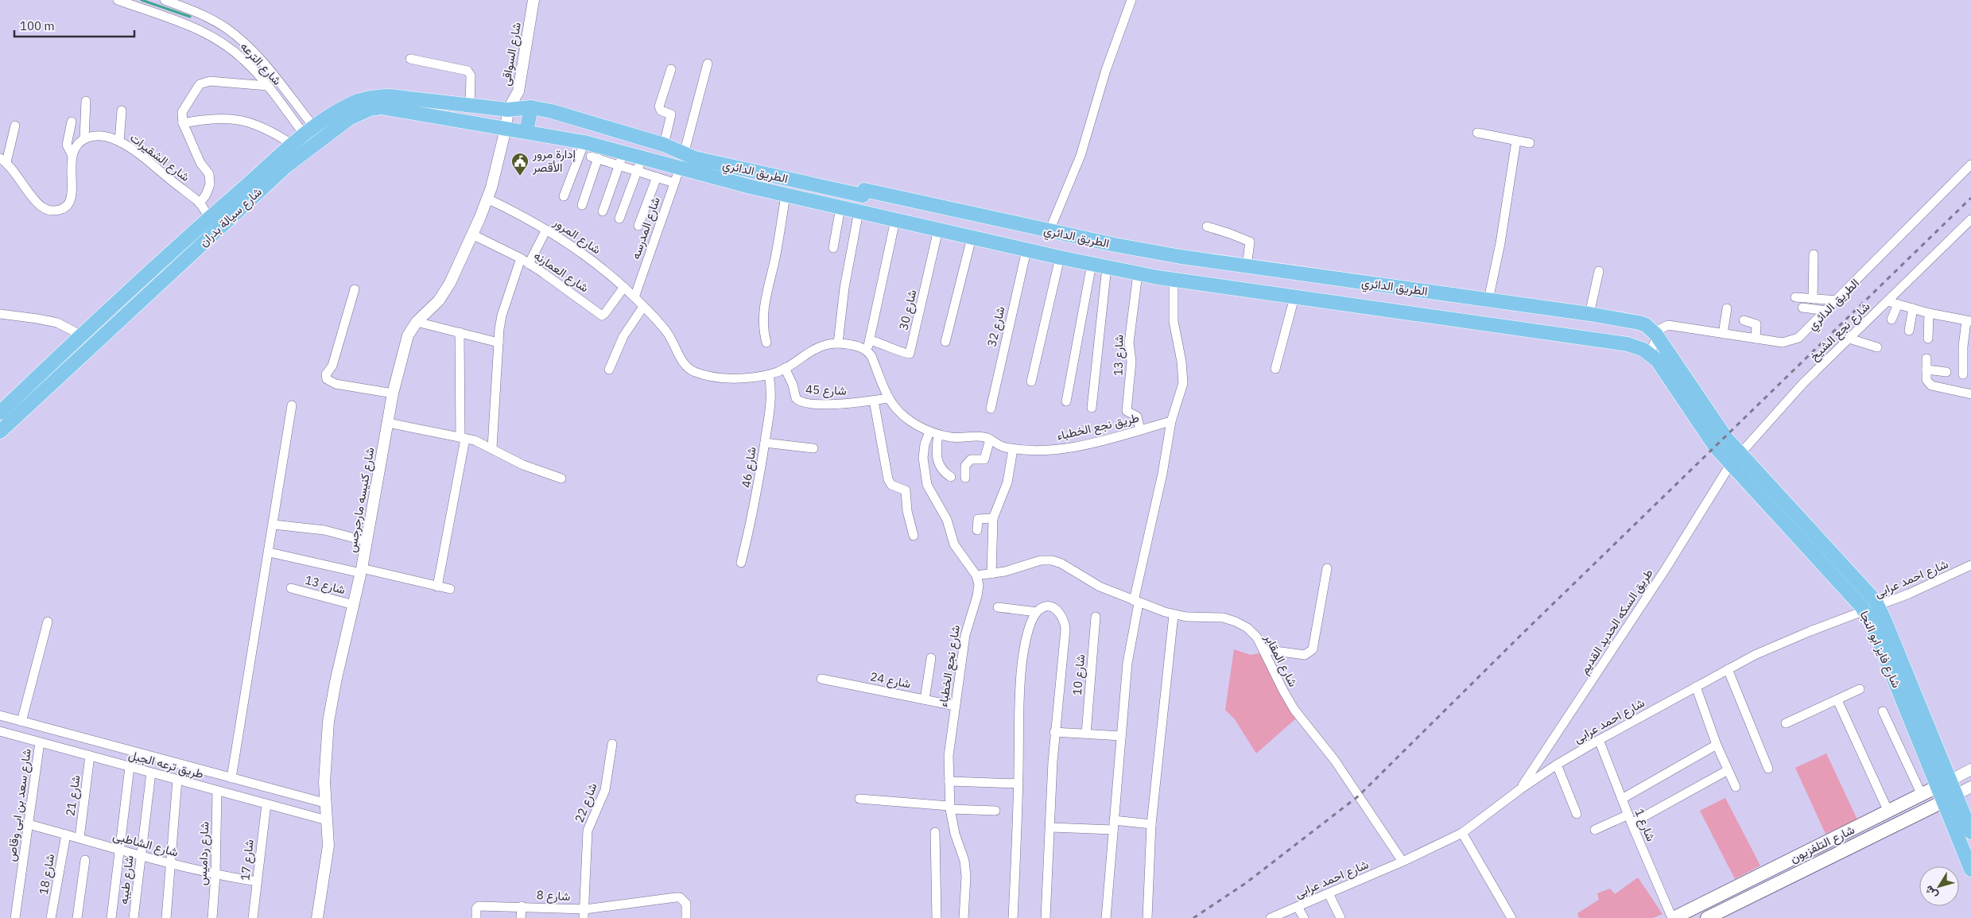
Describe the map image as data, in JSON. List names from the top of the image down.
{
  "streets": {
    "main road": [
      "الطريق الدائري",
      "شارع سيالة بدران",
      "شارع فايز ابو النجا",
      "شارع التلفزيون"
    ],
    "street": [
      "شارع السواقى",
      "شارع الترعه",
      "شارع الشقيرات",
      "شارع المدرسه",
      "شارع المرور",
      "شارع العمارنه",
      "شارع 30",
      "شارع 32",
      "شارع نجع الشيخ",
      "شارع 13",
      "شارع 45",
      "طريق نجع الخطباء",
      "شارع 46",
      "شارع كنيسه مارجرجس",
      "شارع احمد عرابى",
      "طريق السكه الحديد القديم",
      "شارع المقابر",
      "شارع نجع الخطباء",
      "شارع 10",
      "شارع 24",
      "طريق ترعه الجبل",
      "شارع 21",
      "شارع 22",
      "شارع سعد بن ابى وقاص",
      "شارع 1",
      "شارع الشاطبى",
      "شارع رداميس",
      "شارع 17",
      "شارع 18",
      "شارع طيبه",
      "شارع 8"
    ]
  },
  "crossings": [
    ["شارع السواقى", "الطريق الدائري"],
    ["شارع السواقى", "شارع سيالة بدران"],
    ["شارع السواقى", "شارع كنيسه مارجرجس"],
    ["شارع الترعه", "شارع سيالة بدران"],
    ["شارع الشقيرات", "شارع سيالة بدران"],
    ["الطريق الدائري", "شارع سيالة بدران"],
    ["الطريق الدائري", "شارع المدرسه"],
    ["الطريق الدائري", "شارع 30"],
    ["الطريق الدائري", "شارع 32"],
    ["الطريق الدائري", "شارع 13"],
    ["الطريق الدائري", "شارع كنيسه مارجرجس"],
    ["الطريق الدائري", "شارع فايز ابو النجا"],
    ["شارع سيالة بدران", "شارع كنيسه مارجرجس"],
    ["شارع المدرسه", "شارع المرور"],
    ["شارع المرور", "شارع العمارنه"],
    ["شارع المرور", "شارع كنيسه مارجرجس"],
    ["شارع العمارنه", "شارع كنيسه مارجرجس"],
    ["شارع نجع الشيخ", "طريق السكه الحديد القديم"],
    ["شارع نجع الشيخ", "شارع فايز ابو النجا"],
    ["شارع 13", "طريق نجع الخطباء"],
    ["شارع 13", "شارع كنيسه مارجرجس"],
    ["شارع 45", "طريق نجع الخطباء"],
    ["شارع كنيسه مارجرجس", "طريق ترعه الجبل"],
    ["شارع احمد عرابى", "طريق السكه الحديد القديم"],
    ["شارع احمد عرابى", "شارع فايز ابو النجا"],
    ["شارع احمد عرابى", "شارع المقابر"],
    ["شارع احمد عرابى", "شارع 1"],
    ["طريق السكه الحديد القديم", "شارع فايز ابو النجا"],
    ["شارع فايز ابو النجا", "شارع التلفزيون"],
    ["شارع المقابر", "شارع نجع الخطباء"],
    ["شارع نجع الخطباء", "شارع 24"],
    ["طريق ترعه الجبل", "شارع 21"],
    ["طريق ترعه الجبل", "شارع سعد بن ابى وقاص"],
    ["طريق ترعه الجبل", "شارع رداميس"],
    ["طريق ترعه الجبل", "شارع 17"],
    ["طريق ترعه الجبل", "شارع طيبه"],
    ["شارع 21", "شارع الشاطبى"],
    ["شارع 22", "شارع 8"],
    ["شارع سعد بن ابى وقاص", "شارع الشاطبى"],
    ["شارع 1", "شارع التلفزيون"],
    ["شارع الشاطبى", "شارع رداميس"],
    ["شارع الشاطبى", "شارع 17"],
    ["شارع الشاطبى", "شارع 18"],
    ["شارع الشاطبى", "شارع طيبه"]
  ],
  "places": {
    "public building": ["إدارة مرور الأقصر"]
  },
  "scale_bar": "100 m",
  "north": "bottom left"
}
